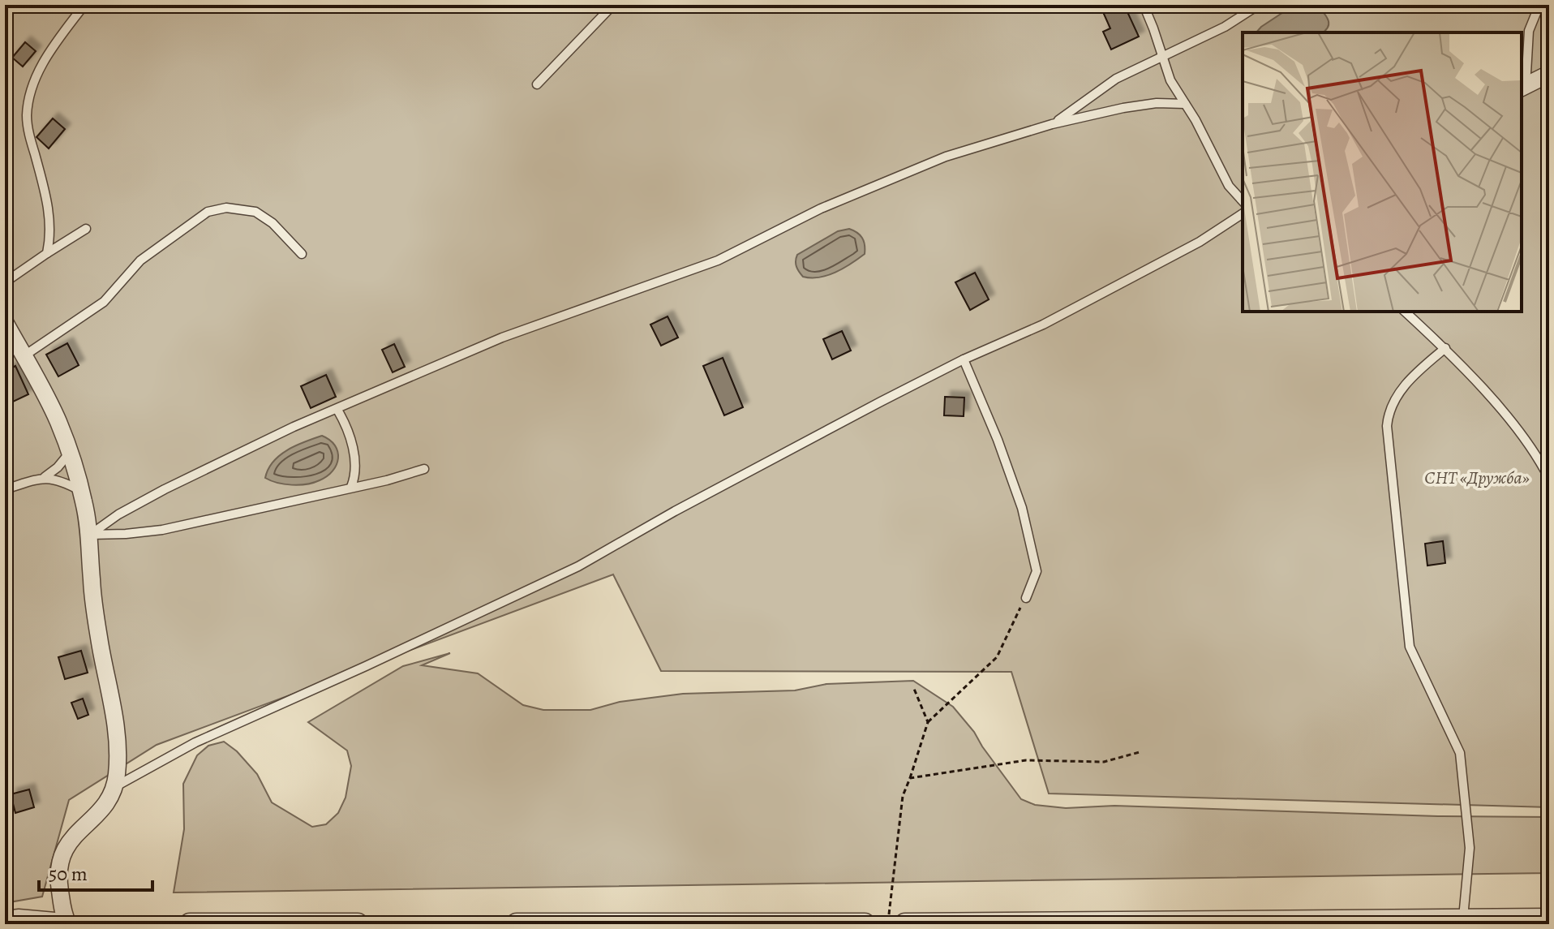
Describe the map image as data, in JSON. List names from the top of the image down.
{
  "parks": ["СНТ «Дружба»"],
  "scale_bar": "50 m"
}
